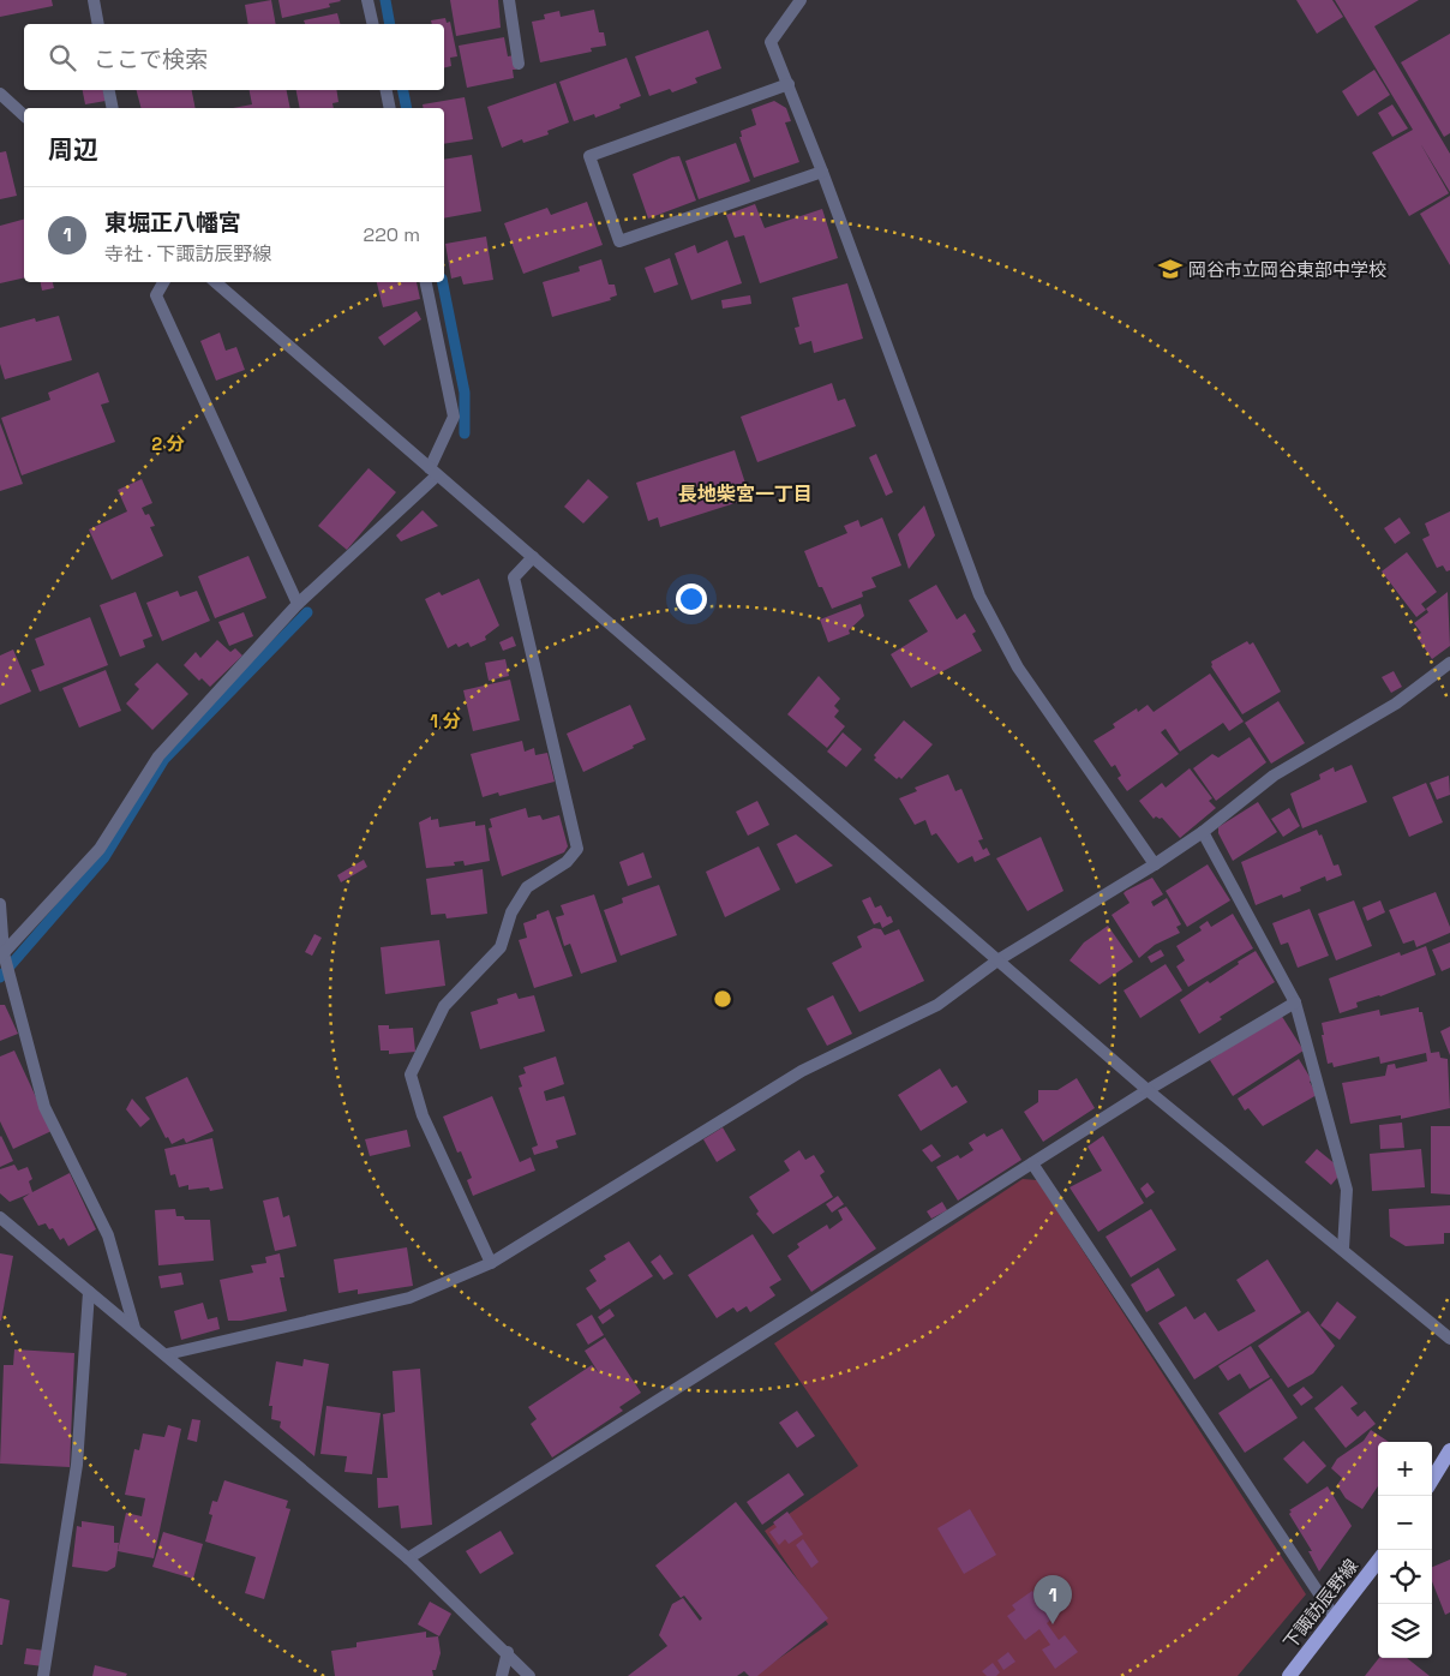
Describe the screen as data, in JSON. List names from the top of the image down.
{
  "streets": {
    "main road": ["下諏訪辰野線"]
  },
  "districts": ["長地柴宮一丁目"],
  "places": {
    "school or university": ["岡谷市立岡谷東部中学校"]
  },
  "page": {
    "search": "ここで検索",
    "heading": "周辺",
    "list": [
      {
        "mark": "1",
        "name": "東堀正八幡宮",
        "note": "寺社 · 下諏訪辰野線",
        "value": "220 m"
      }
    ],
    "map_buttons": ["+", "−"],
    "pins": "1"
  },
  "rings": ["2 分", "1 分"]
}
